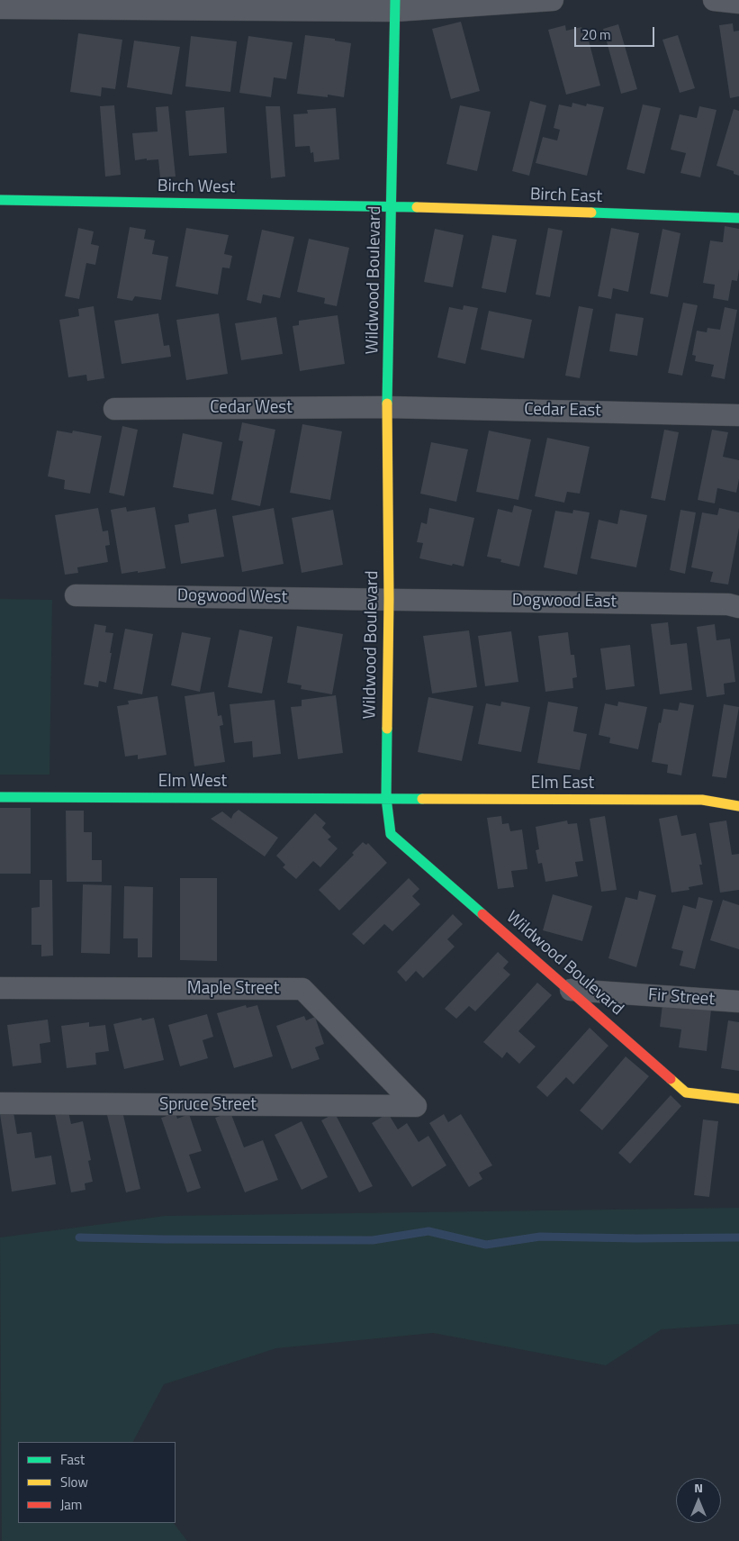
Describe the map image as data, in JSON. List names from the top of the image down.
{
  "streets": {
    "street": [
      "Birch West",
      "Birch East",
      "Wildwood Boulevard",
      "Cedar West",
      "Cedar East",
      "Dogwood West",
      "Dogwood East",
      "Elm West",
      "Elm East",
      "Maple Street",
      "Fir Street",
      "Spruce Street"
    ]
  },
  "crossings": [
    ["Birch West", "Birch East"],
    ["Birch West", "Wildwood Boulevard"],
    ["Birch East", "Wildwood Boulevard"],
    ["Wildwood Boulevard", "Cedar West"],
    ["Wildwood Boulevard", "Cedar East"],
    ["Wildwood Boulevard", "Dogwood West"],
    ["Wildwood Boulevard", "Dogwood East"],
    ["Wildwood Boulevard", "Elm West"],
    ["Wildwood Boulevard", "Elm East"],
    ["Wildwood Boulevard", "Fir Street"],
    ["Cedar West", "Cedar East"],
    ["Dogwood West", "Dogwood East"],
    ["Elm West", "Elm East"],
    ["Maple Street", "Spruce Street"]
  ],
  "legend": ["Fast", "Slow", "Jam"],
  "scale_bar": "20 m",
  "north": "top"
}
